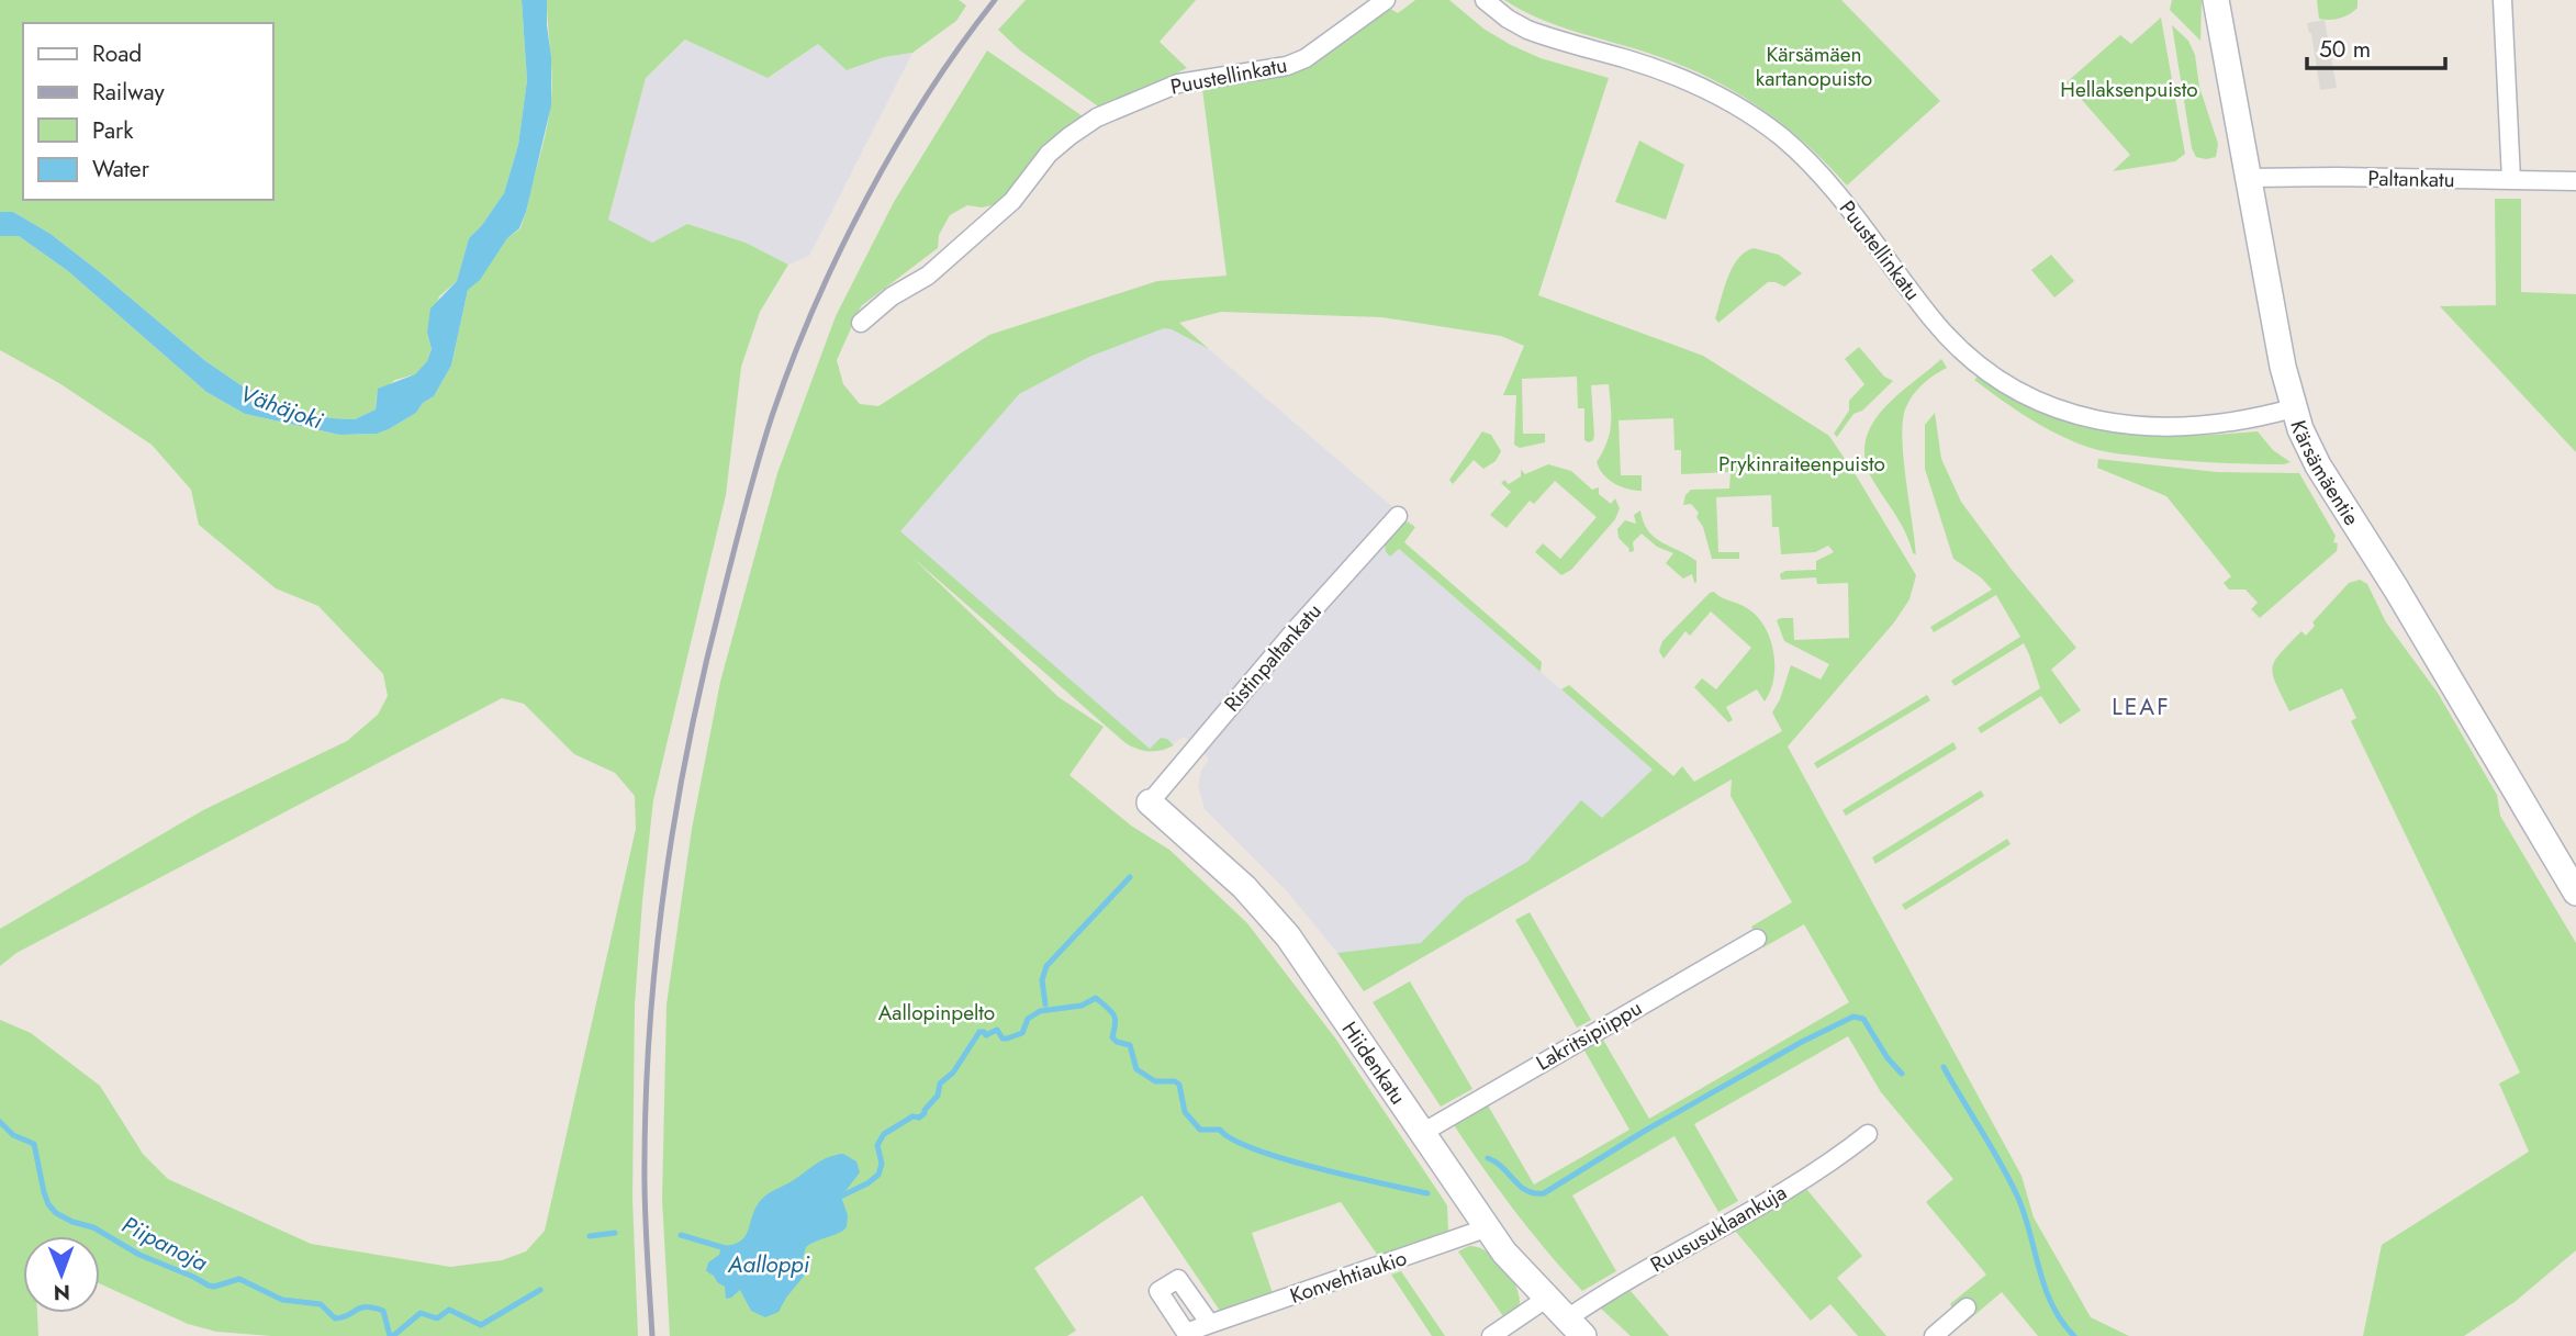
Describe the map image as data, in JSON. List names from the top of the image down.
{
  "streets": {
    "street": [
      "Puustellinkatu",
      "Paltankatu",
      "Kärsämäentie",
      "Ristinpaltankatu",
      "Lakritsipiippu",
      "Hiidenkatu",
      "Ruususuklaankuja",
      "Konvehtiaukio"
    ]
  },
  "crossings": [
    ["Puustellinkatu", "Kärsämäentie"],
    ["Paltankatu", "Kärsämäentie"],
    ["Ristinpaltankatu", "Hiidenkatu"],
    ["Lakritsipiippu", "Hiidenkatu"],
    ["Hiidenkatu", "Ruususuklaankuja"],
    ["Hiidenkatu", "Konvehtiaukio"]
  ],
  "districts": ["LEAF"],
  "water": ["Vähäjoki", "Piipanoja", "Aalloppi"],
  "parks": [
    "Kärsämäen kartanopuisto",
    "Hellaksenpuisto",
    "Prykinraiteenpuisto",
    "Aallopinpelto"
  ],
  "legend": [
    "Road",
    "Railway",
    "Park",
    "Water"
  ],
  "scale_bar": "50 m",
  "north": "bottom"
}
